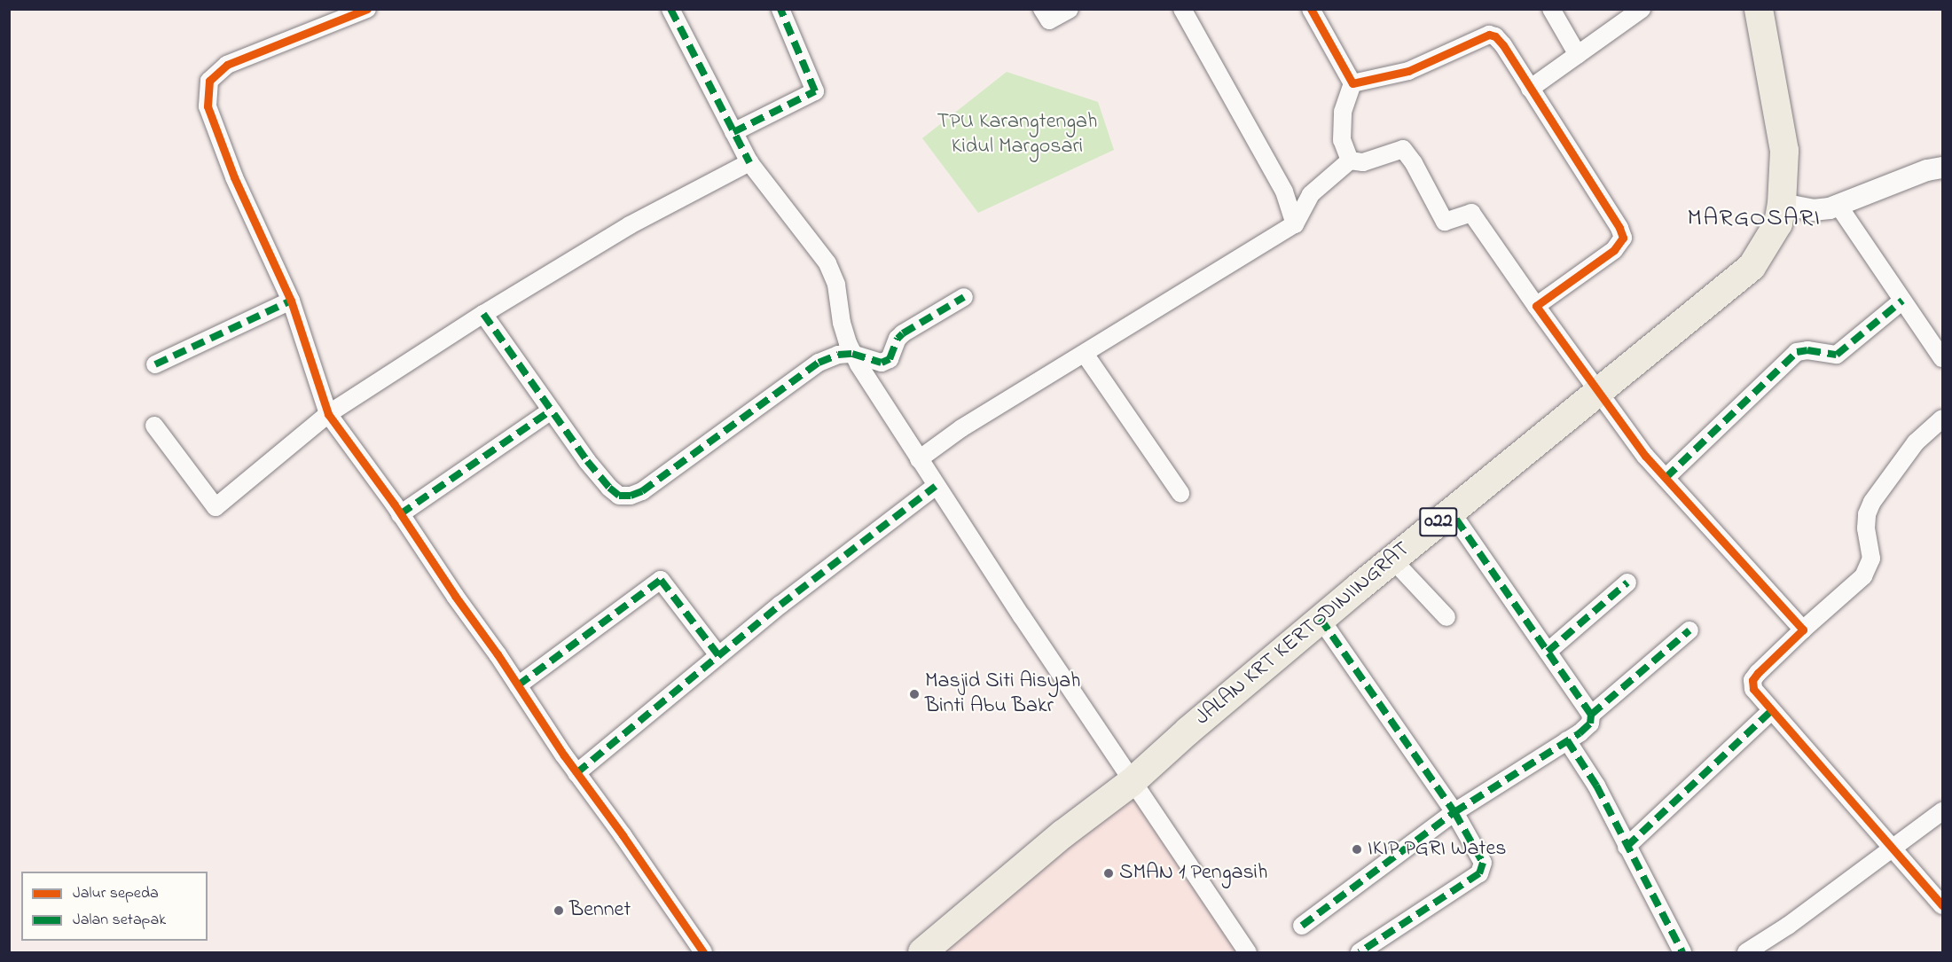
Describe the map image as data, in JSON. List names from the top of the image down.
{
  "streets": {
    "main road": ["022", "JALAN KRT KERTODINIINGRAT"]
  },
  "districts": ["MARGOSARI"],
  "parks": ["TPU Karangtengah Kidul Margosari"],
  "places": [
    "Masjid Siti Aisyah Binti Abu Bakr",
    "IKIP PGRI Wates",
    "SMAN 1 Pengasih",
    "Bennet"
  ],
  "legend": ["Jalur sepeda", "Jalan setapak"]
}
